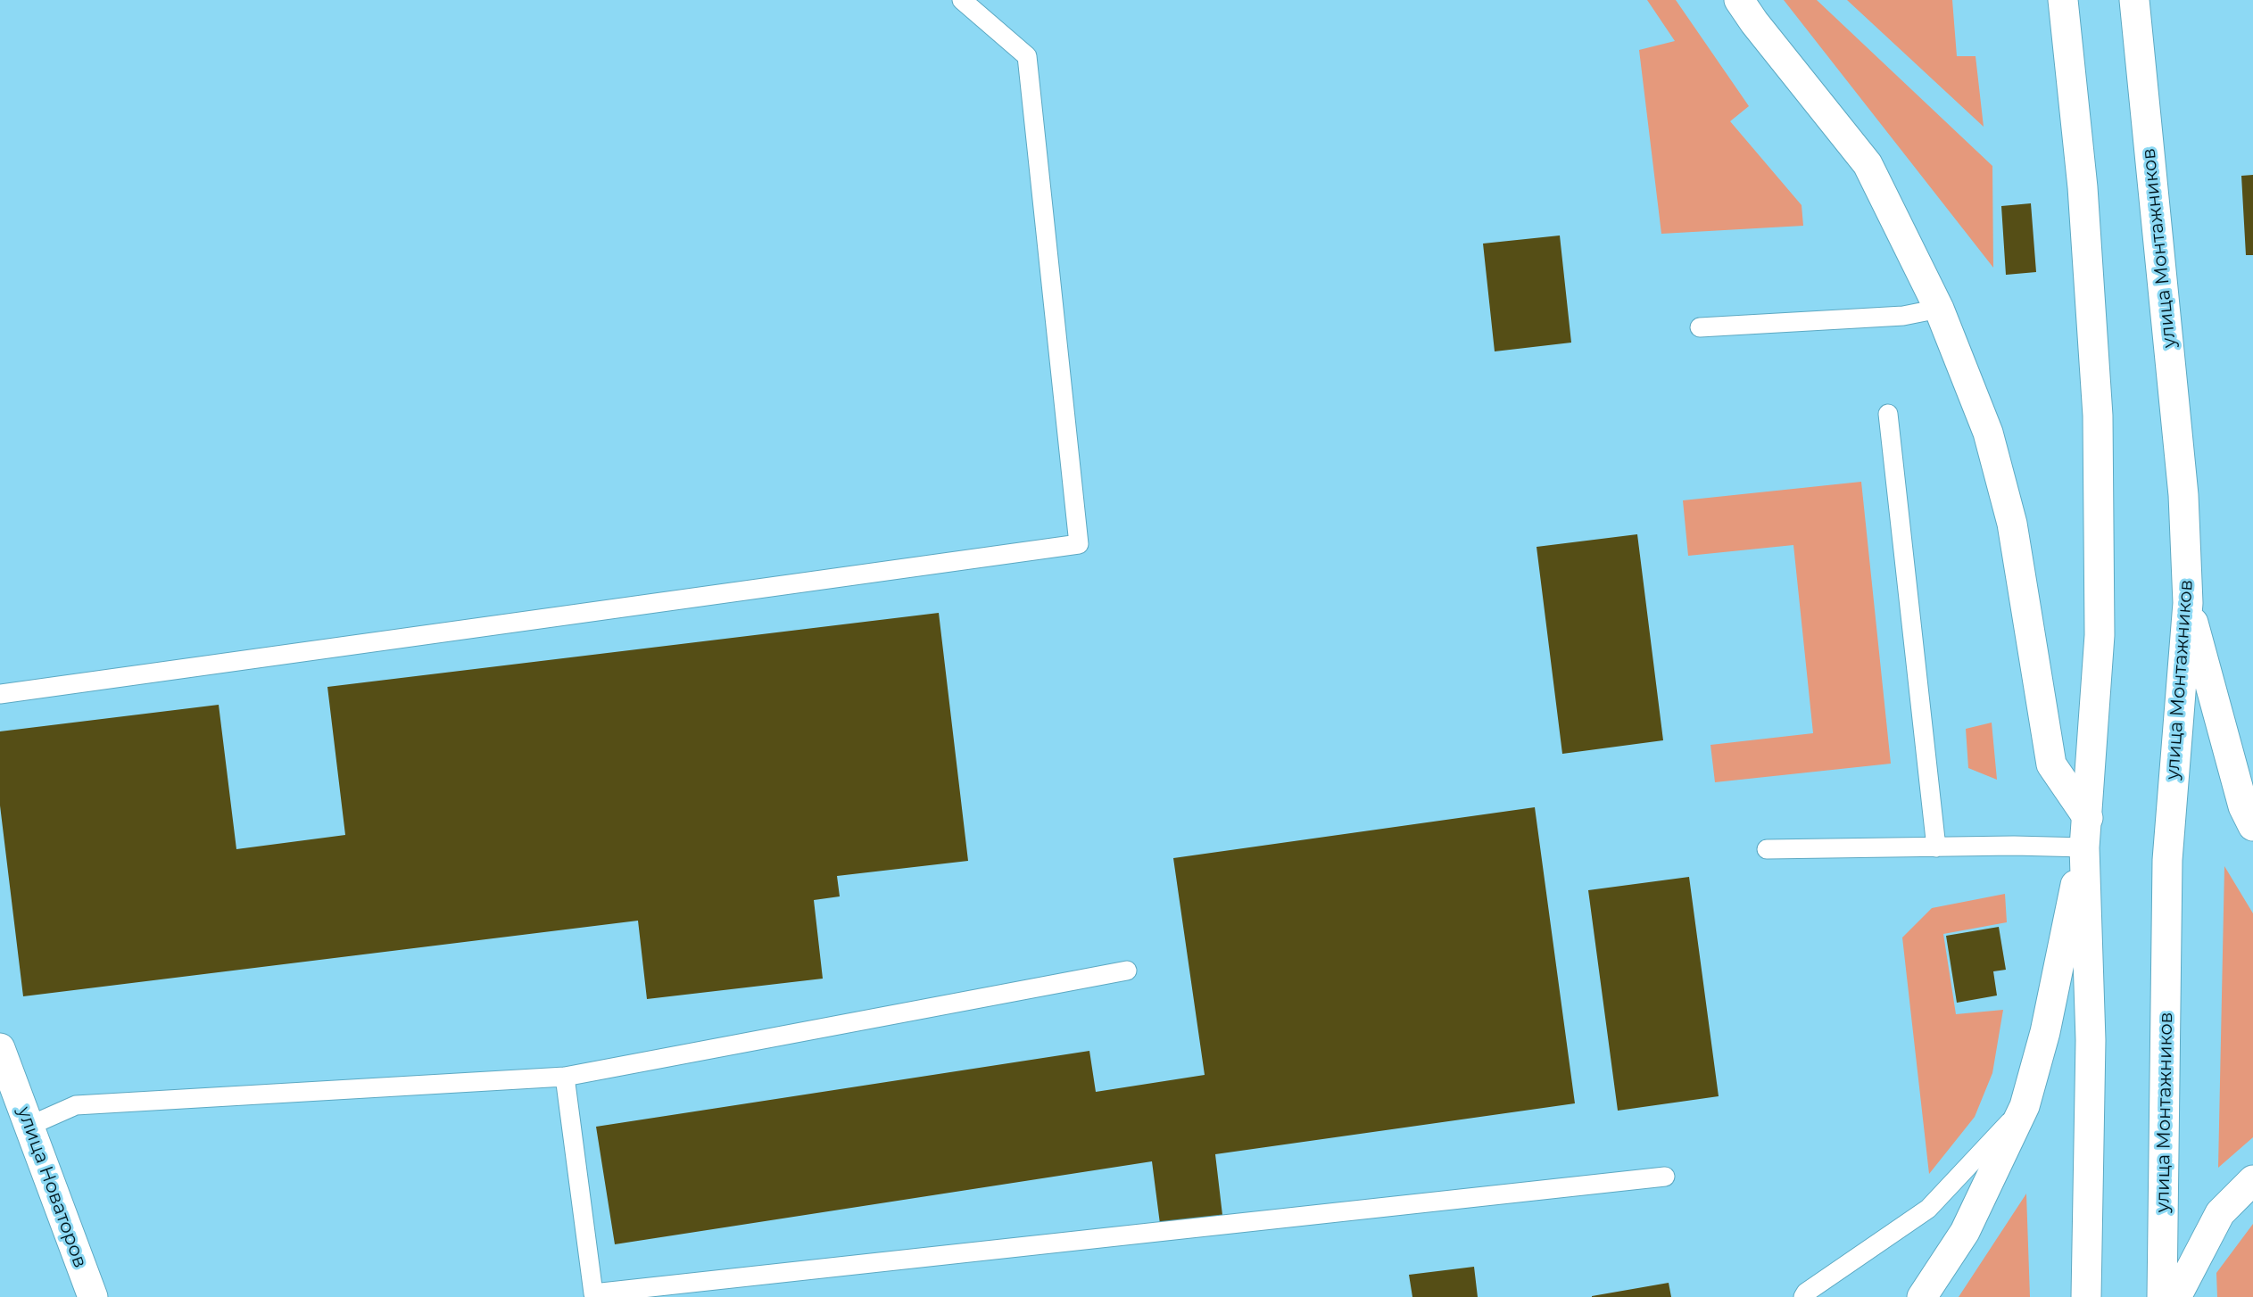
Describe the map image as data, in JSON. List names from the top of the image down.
{
  "streets": {
    "main road": ["улица Монтажников", "улица Новаторов"]
  }
}
